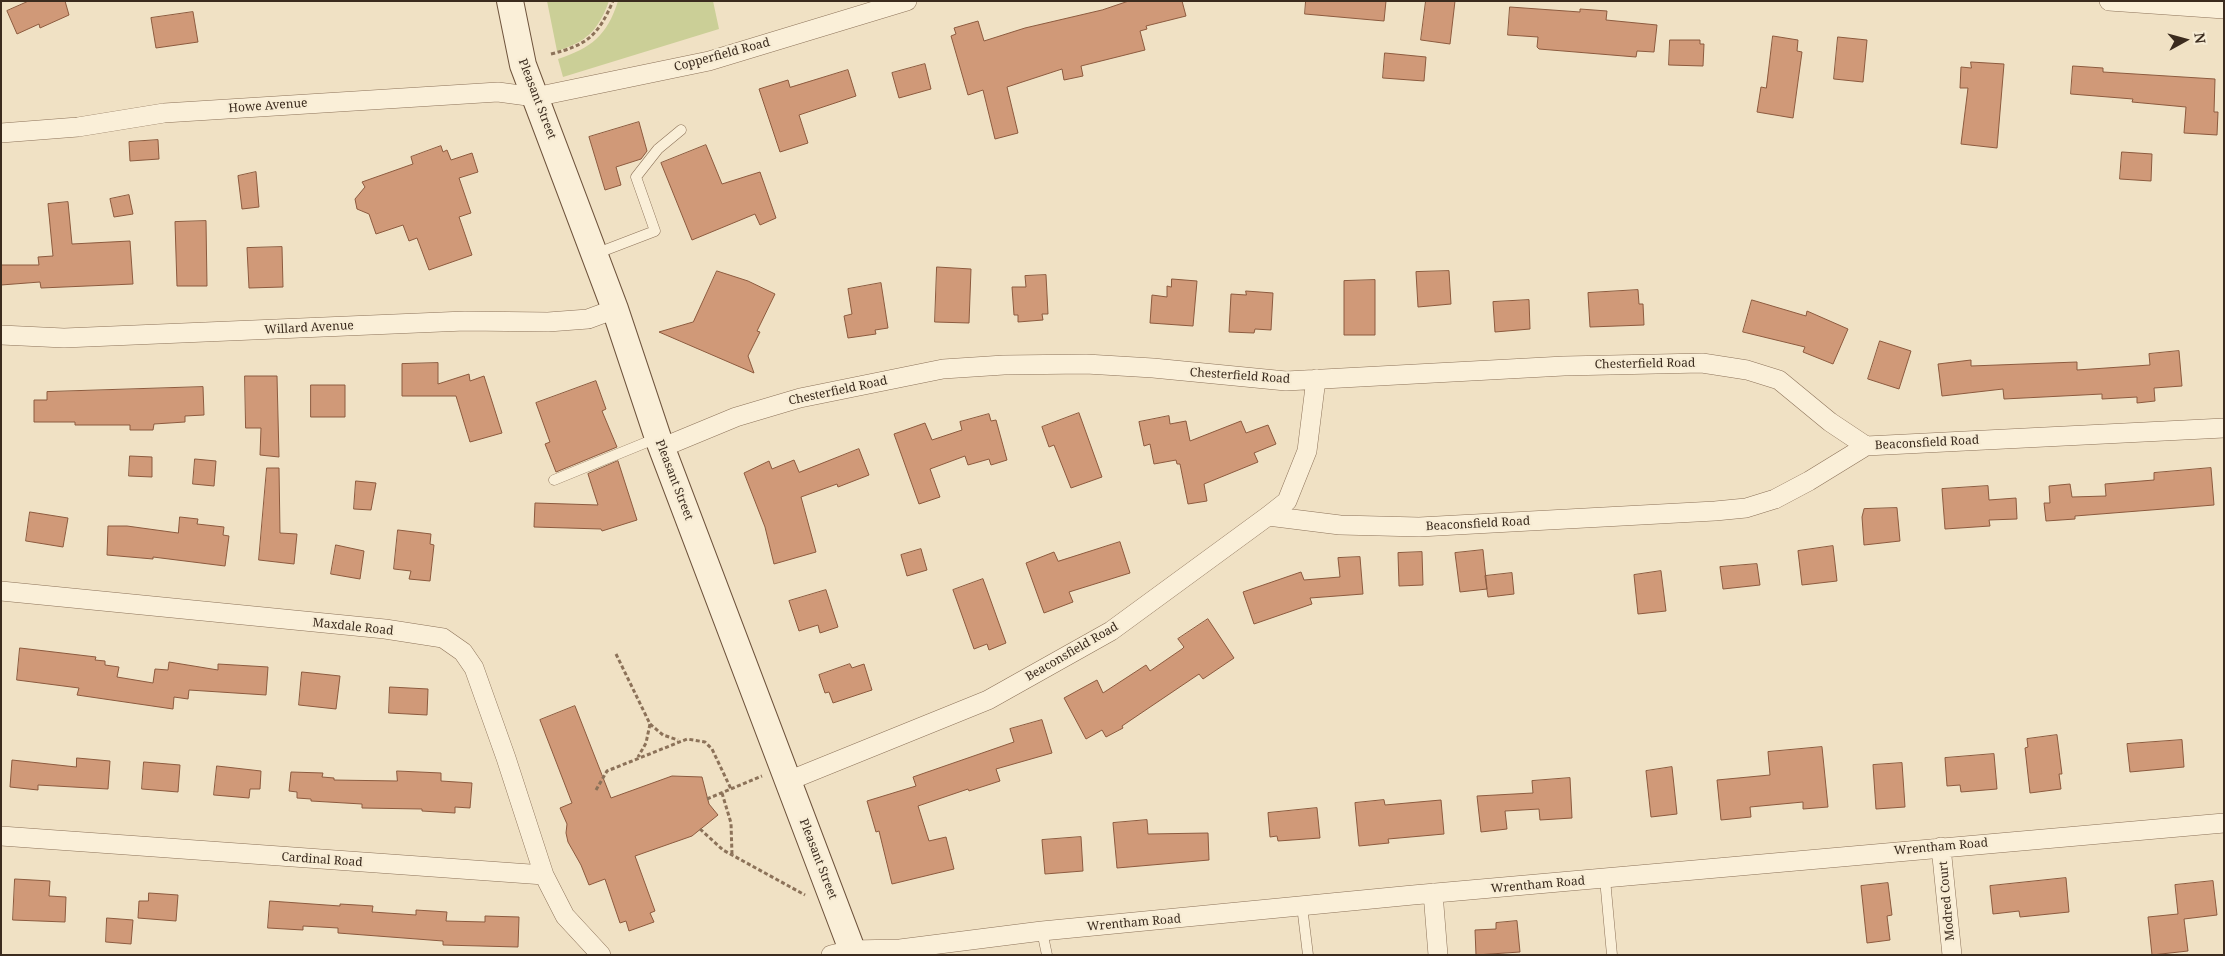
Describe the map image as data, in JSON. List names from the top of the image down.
{
  "streets": {
    "main road": ["Pleasant Street"],
    "street": [
      "Copperfield Road",
      "Howe Avenue",
      "Willard Avenue",
      "Chesterfield Road",
      "Beaconsfield Road",
      "Maxdale Road",
      "Wrentham Road",
      "Cardinal Road",
      "Modred Court"
    ]
  },
  "crossings": [
    ["Copperfield Road", "Pleasant Street"],
    ["Copperfield Road", "Howe Avenue"],
    ["Pleasant Street", "Howe Avenue"],
    ["Pleasant Street", "Willard Avenue"],
    ["Pleasant Street", "Chesterfield Road"],
    ["Pleasant Street", "Beaconsfield Road"],
    ["Pleasant Street", "Wrentham Road"],
    ["Chesterfield Road", "Beaconsfield Road"],
    ["Maxdale Road", "Cardinal Road"],
    ["Wrentham Road", "Modred Court"]
  ],
  "north": "right"
}
